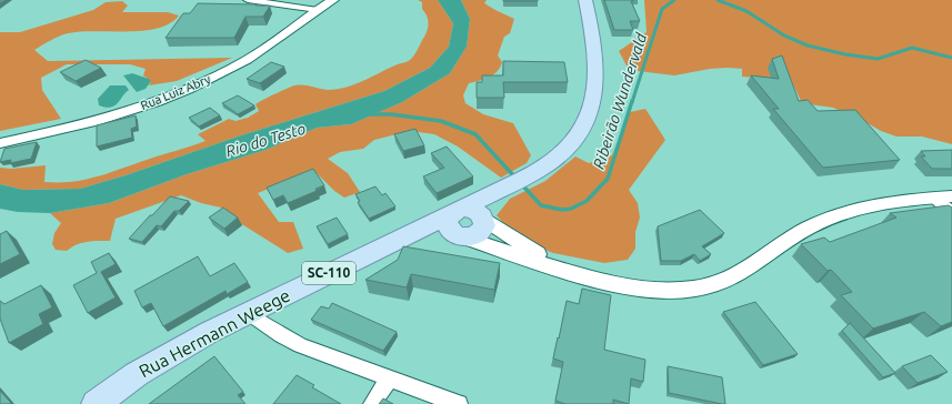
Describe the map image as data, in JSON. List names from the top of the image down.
{
  "streets": {
    "main road": ["SC-110", "Rua Hermann Weege"],
    "street": ["Rua Luiz Abry"]
  },
  "crossings": [
    ["SC-110", "Rua Hermann Weege"]
  ],
  "water": ["Ribeirão Wundervald", "Rio do Testo"]
}
